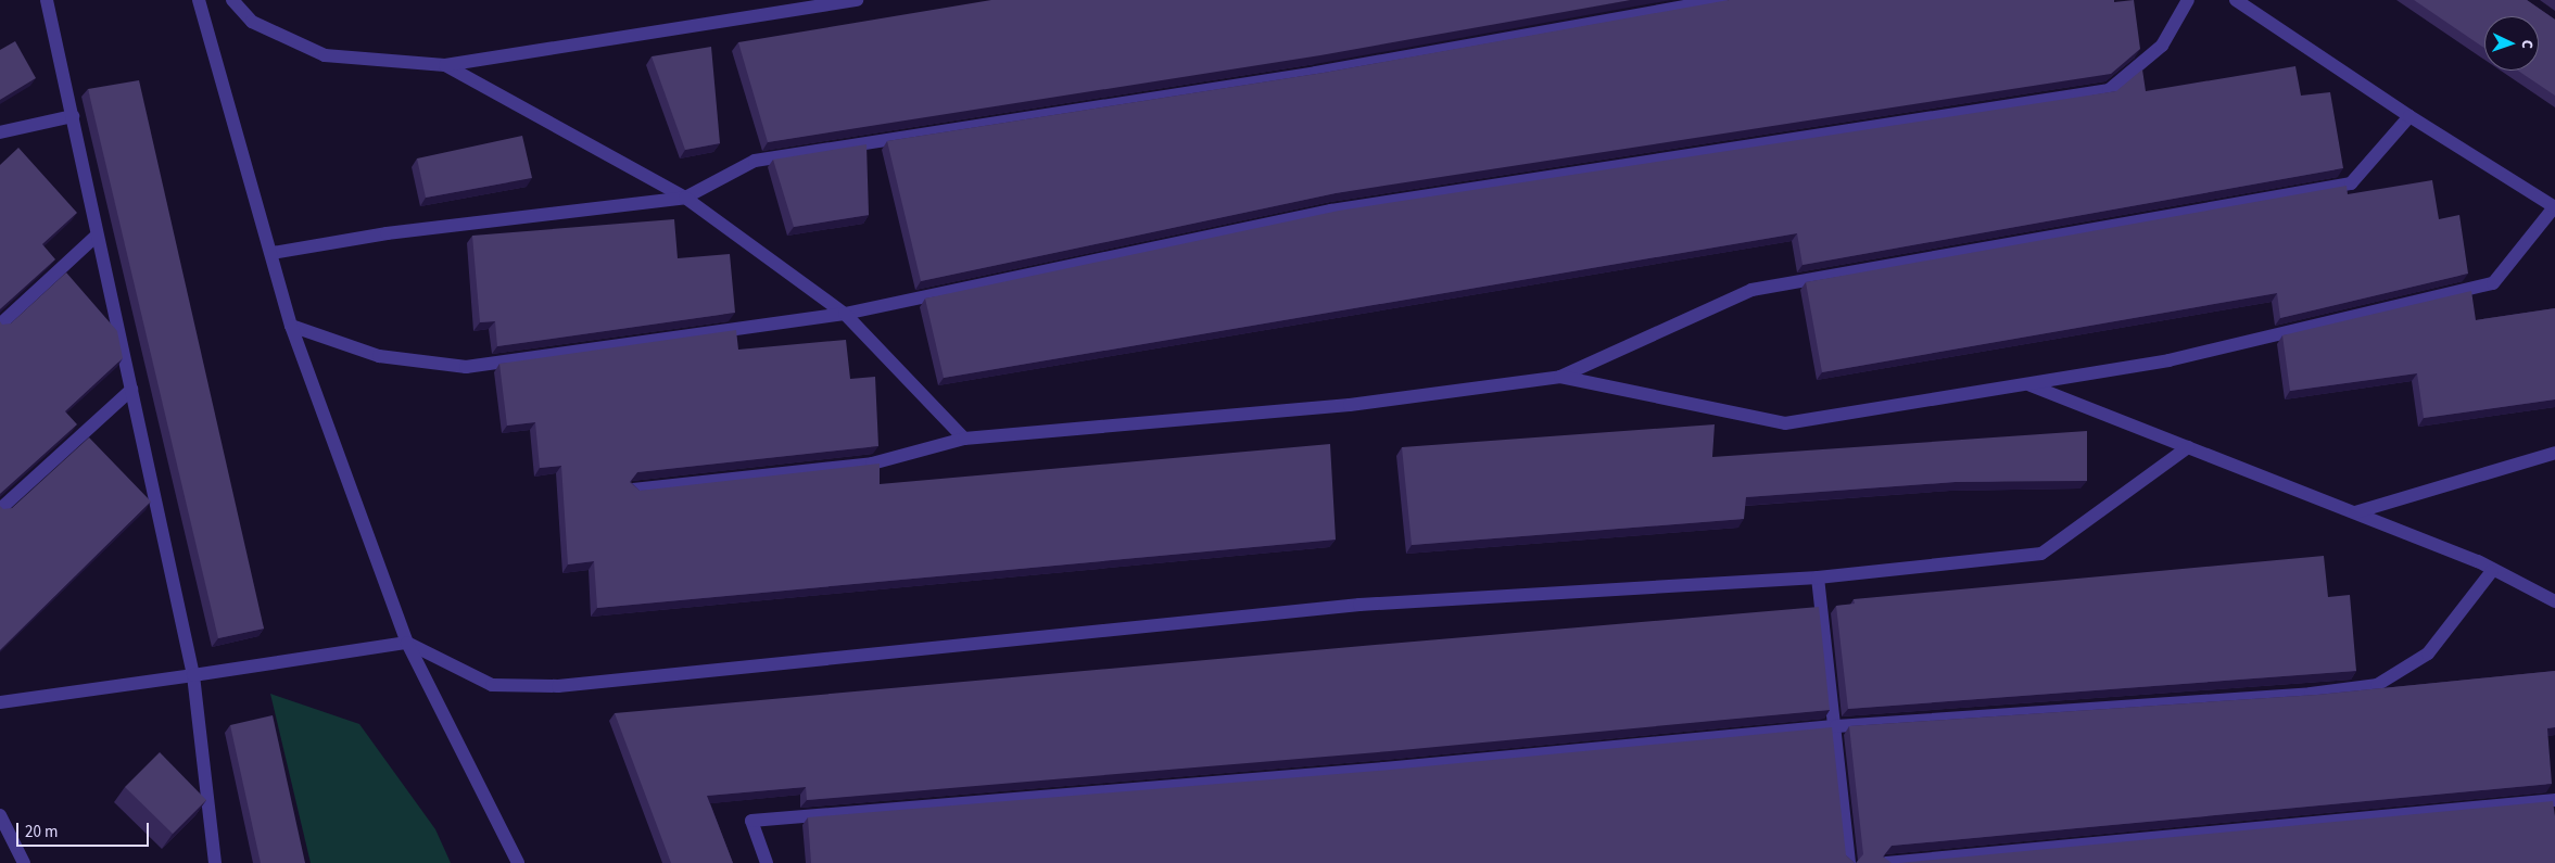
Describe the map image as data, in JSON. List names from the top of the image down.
{
  "scale_bar": "20 m",
  "north": "right"
}
